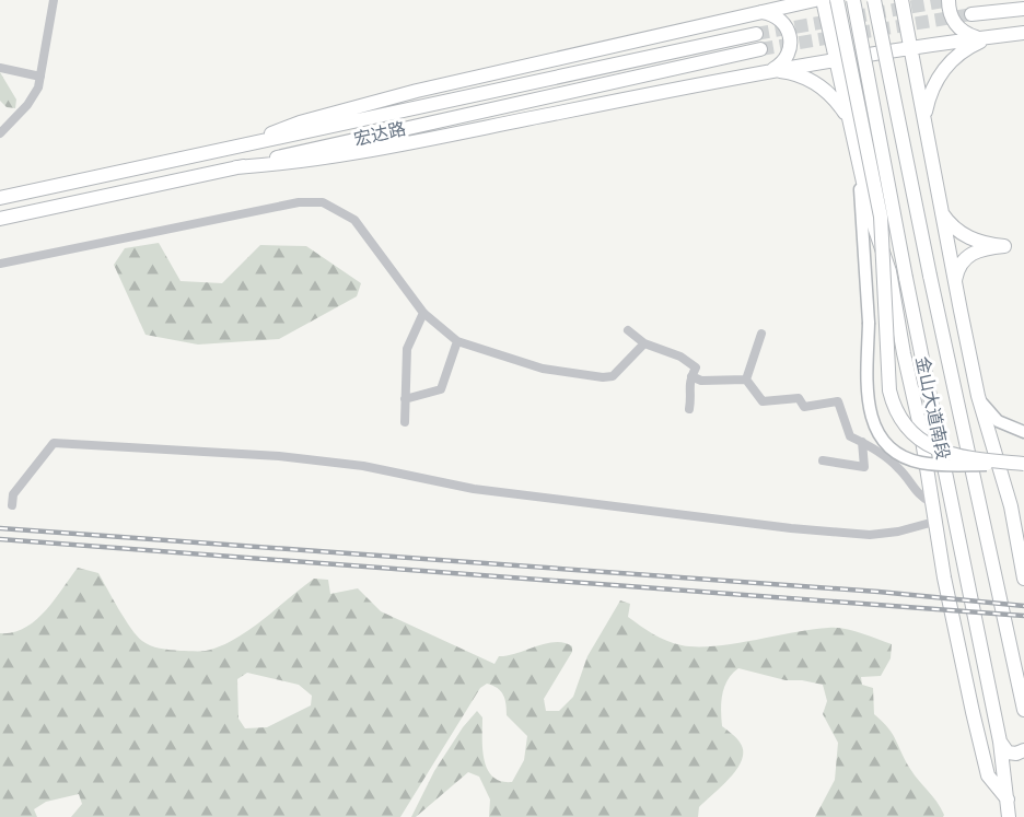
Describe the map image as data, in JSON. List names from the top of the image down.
{
  "streets": {
    "main road": ["宏达路", "金山大道南段"]
  }
}
